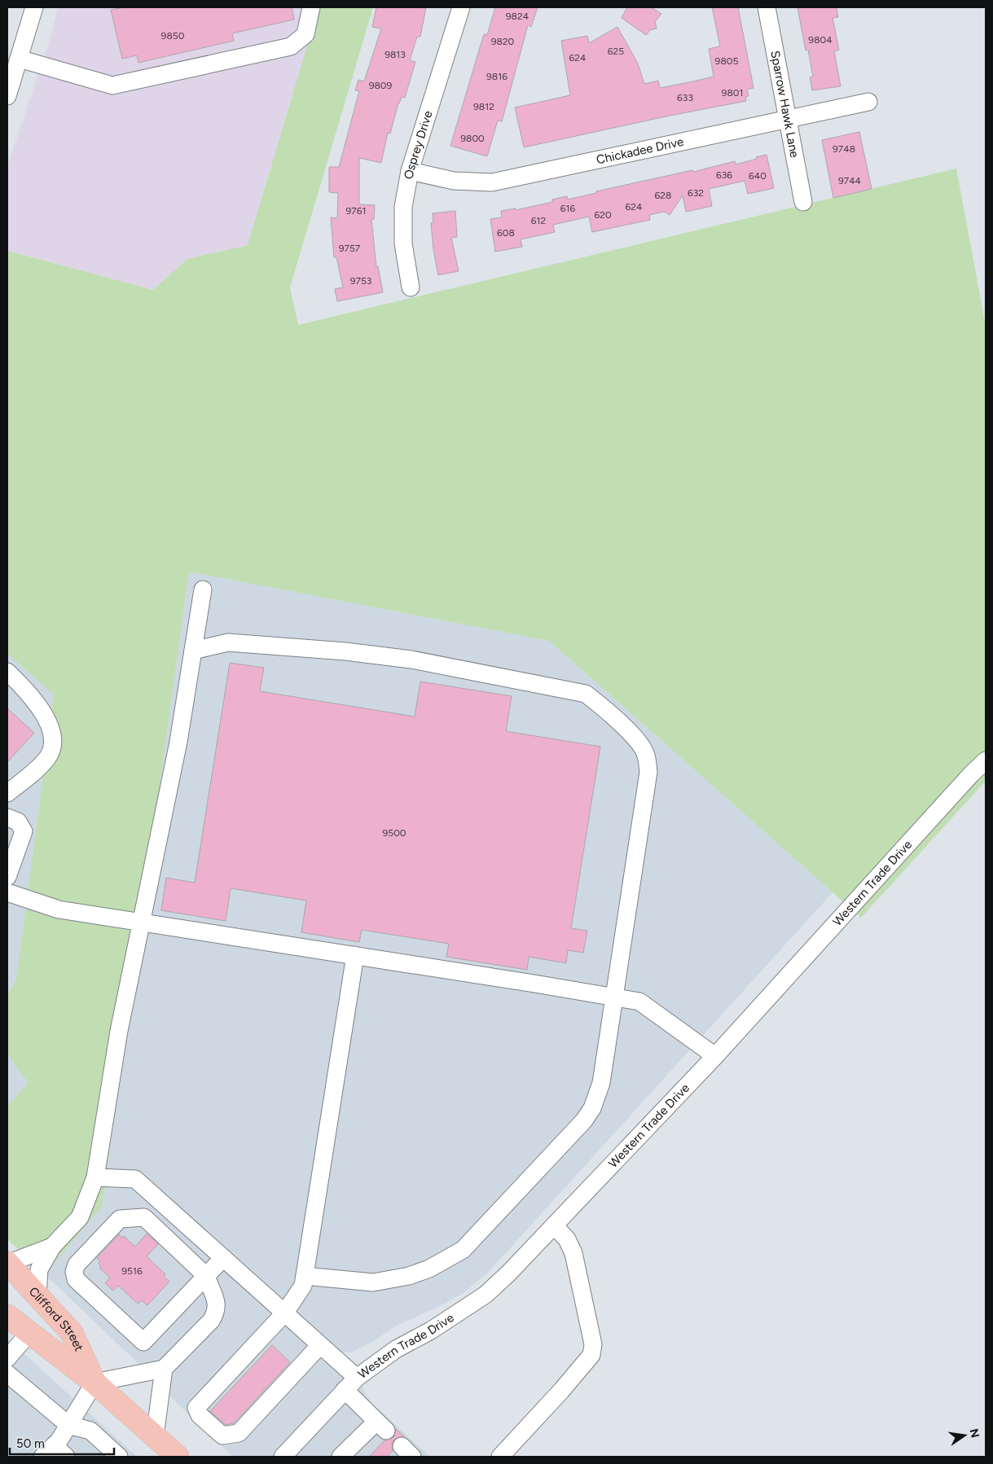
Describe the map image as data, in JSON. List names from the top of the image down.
{
  "streets": {
    "main road": ["Clifford Street"],
    "street": [
      "Sparrow Hawk Lane",
      "Osprey Drive",
      "Chickadee Drive",
      "Western Trade Drive"
    ]
  },
  "crossings": [
    ["Sparrow Hawk Lane", "Chickadee Drive"],
    ["Osprey Drive", "Chickadee Drive"]
  ],
  "house_numbers": [
    "9824",
    "9850",
    "9804",
    "9820",
    "625",
    "9813",
    "624",
    "9805",
    "9816",
    "9809",
    "9801",
    "633",
    "9812",
    "9800",
    "9748",
    "636",
    "640",
    "9744",
    "632",
    "628",
    "624",
    "616",
    "9761",
    "620",
    "612",
    "608",
    "9757",
    "9753",
    "9500",
    "9516"
  ],
  "scale_bar": "50 m",
  "north": "right"
}
